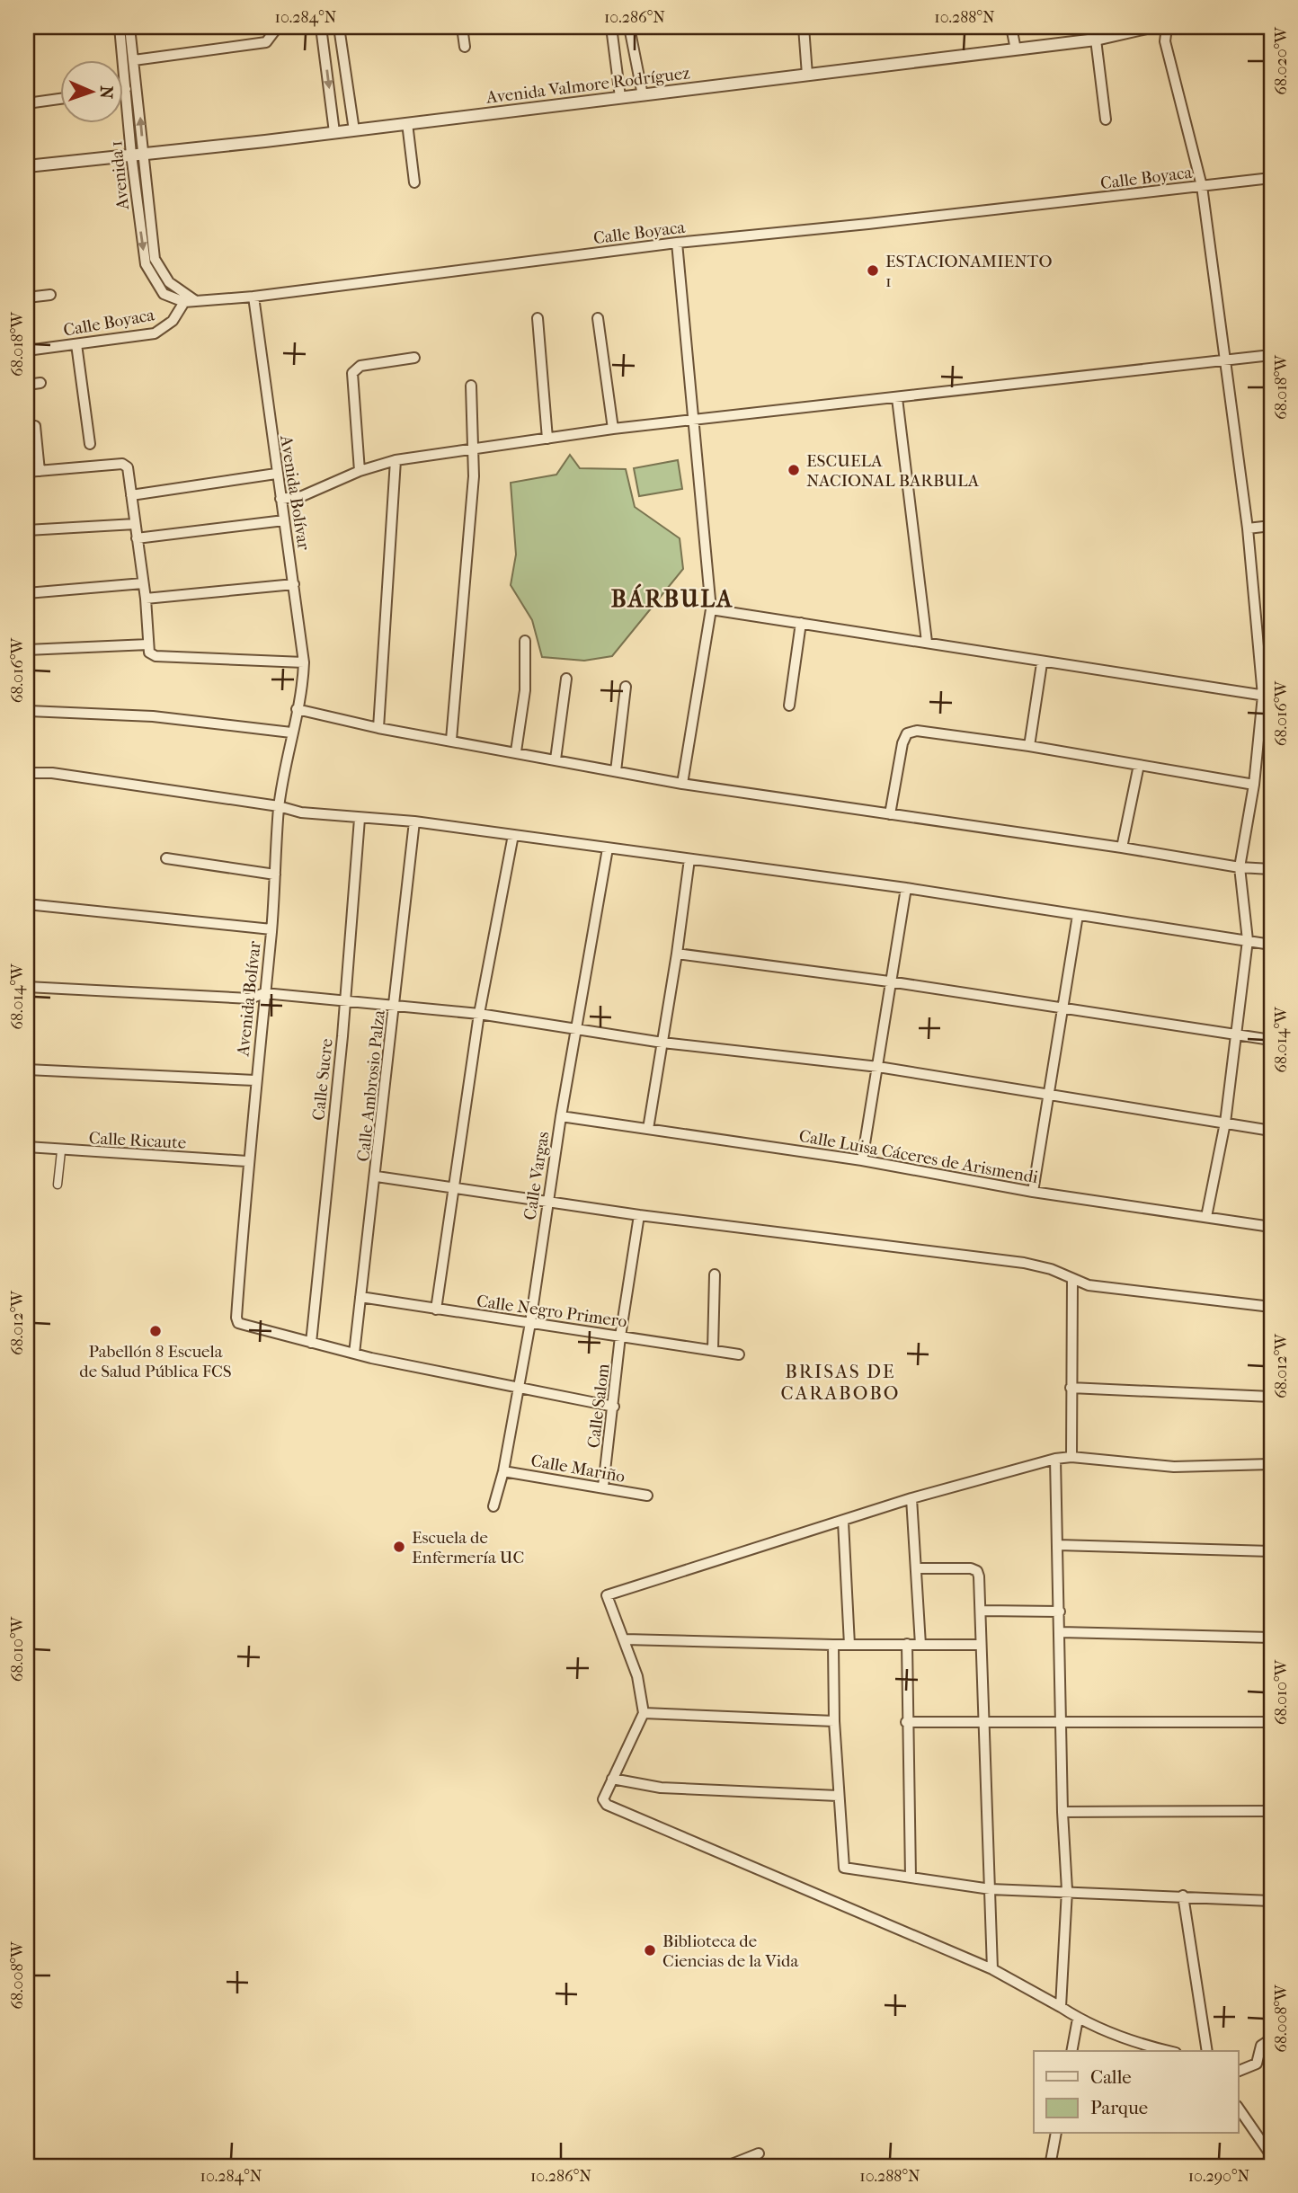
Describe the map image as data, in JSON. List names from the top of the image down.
{
  "streets": {
    "street": [
      "Avenida Valmore Rodríguez",
      "Avenida 1",
      "Calle Boyaca",
      "Avenida Bolívar",
      "Calle Sucre",
      "Calle Ambrosio Palza",
      "Calle Ricaute",
      "Calle Luisa Cáceres de Arismendi",
      "Calle Vargas",
      "Calle Negro Primero",
      "Calle Salom",
      "Calle Mariño"
    ]
  },
  "crossings": [
    ["Avenida Valmore Rodríguez", "Avenida 1"],
    ["Avenida 1", "Calle Boyaca"],
    ["Calle Boyaca", "Avenida Bolívar"],
    ["Avenida Bolívar", "Calle Sucre"],
    ["Avenida Bolívar", "Calle Ambrosio Palza"],
    ["Avenida Bolívar", "Calle Ricaute"],
    ["Avenida Bolívar", "Calle Vargas"],
    ["Avenida Bolívar", "Calle Salom"],
    ["Calle Ambrosio Palza", "Calle Negro Primero"],
    ["Calle Luisa Cáceres de Arismendi", "Calle Vargas"],
    ["Calle Vargas", "Calle Negro Primero"],
    ["Calle Vargas", "Calle Mariño"],
    ["Calle Negro Primero", "Calle Salom"],
    ["Calle Salom", "Calle Mariño"]
  ],
  "districts": ["BÁRBULA", "BRISAS DE CARABOBO"],
  "places": [
    "ESTACIONAMIENTO 1",
    "ESCUELA NACIONAL BARBULA",
    "Pabellón 8 Escuela de Salud Pública FCS",
    "Escuela de Enfermería UC",
    "Biblioteca de Ciencias de la Vida"
  ],
  "legend": ["Calle", "Parque"],
  "north": "right",
  "coordinates": [
    "10.284°N",
    "10.286°N",
    "10.288°N",
    "68.020°W",
    "68.018°W",
    "68.016°W",
    "68.014°W",
    "68.012°W",
    "68.010°W",
    "68.008°W",
    "10.290°N"
  ]
}
